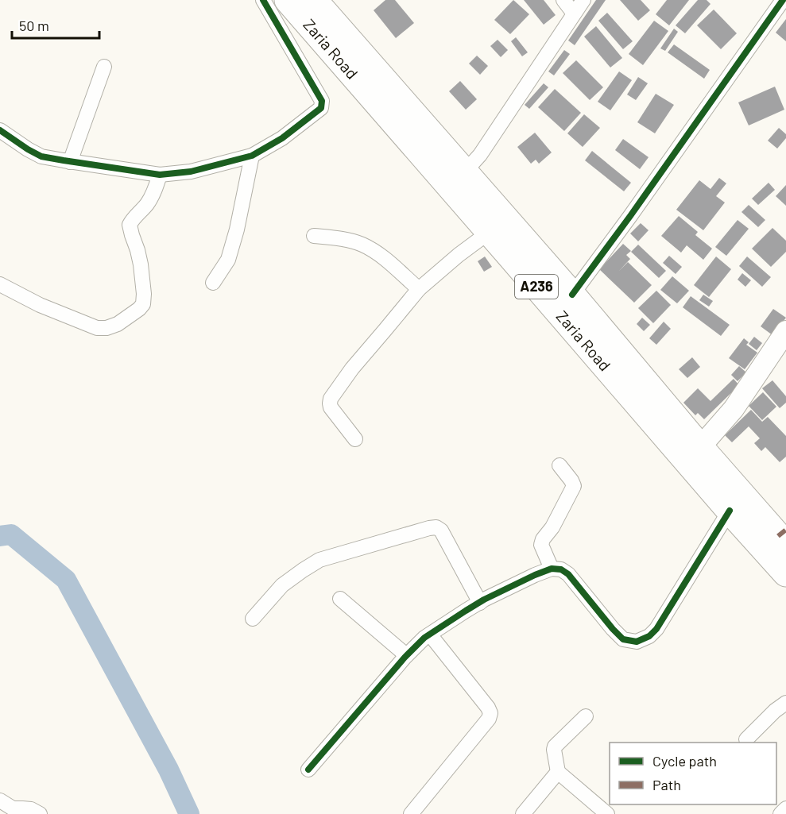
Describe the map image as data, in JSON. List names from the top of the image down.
{
  "streets": {
    "highway": ["Zaria Road", "A236"]
  },
  "crossings": [
    ["Zaria Road", "A236"]
  ],
  "legend": ["Cycle path", "Path"],
  "scale_bar": "50 m"
}
